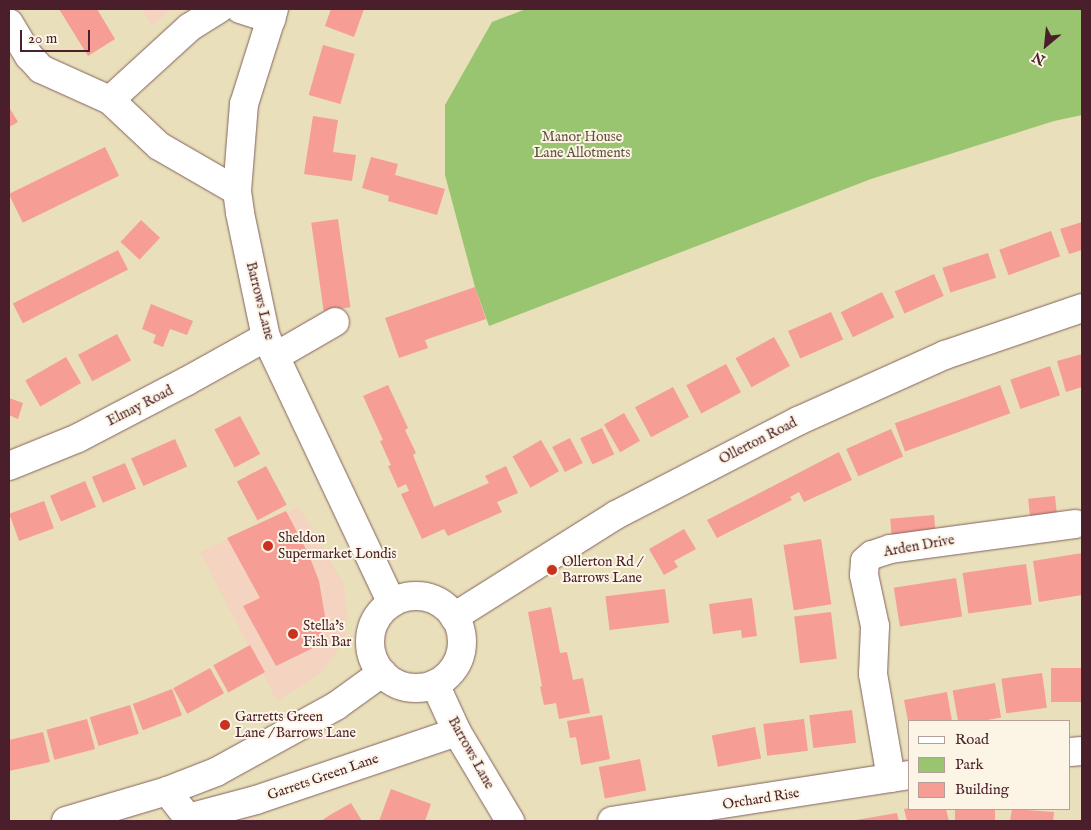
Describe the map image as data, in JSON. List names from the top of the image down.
{
  "streets": {
    "street": [
      "Barrows Lane",
      "Elmay Road",
      "Ollerton Road",
      "Arden Drive",
      "Garrets Green Lane",
      "Orchard Rise"
    ]
  },
  "crossings": [
    ["Barrows Lane", "Elmay Road"],
    ["Barrows Lane", "Ollerton Road"],
    ["Barrows Lane", "Garrets Green Lane"],
    ["Arden Drive", "Orchard Rise"]
  ],
  "parks": ["Manor House Lane Allotments"],
  "places": [
    "Sheldon Supermarket Londis",
    "Ollerton Rd / Barrows Lane",
    "Stella's Fish Bar",
    "Garretts Green Lane / Barrows Lane"
  ],
  "legend": ["Road", "Park", "Building"],
  "scale_bar": "20 m",
  "north": "bottom left"
}
